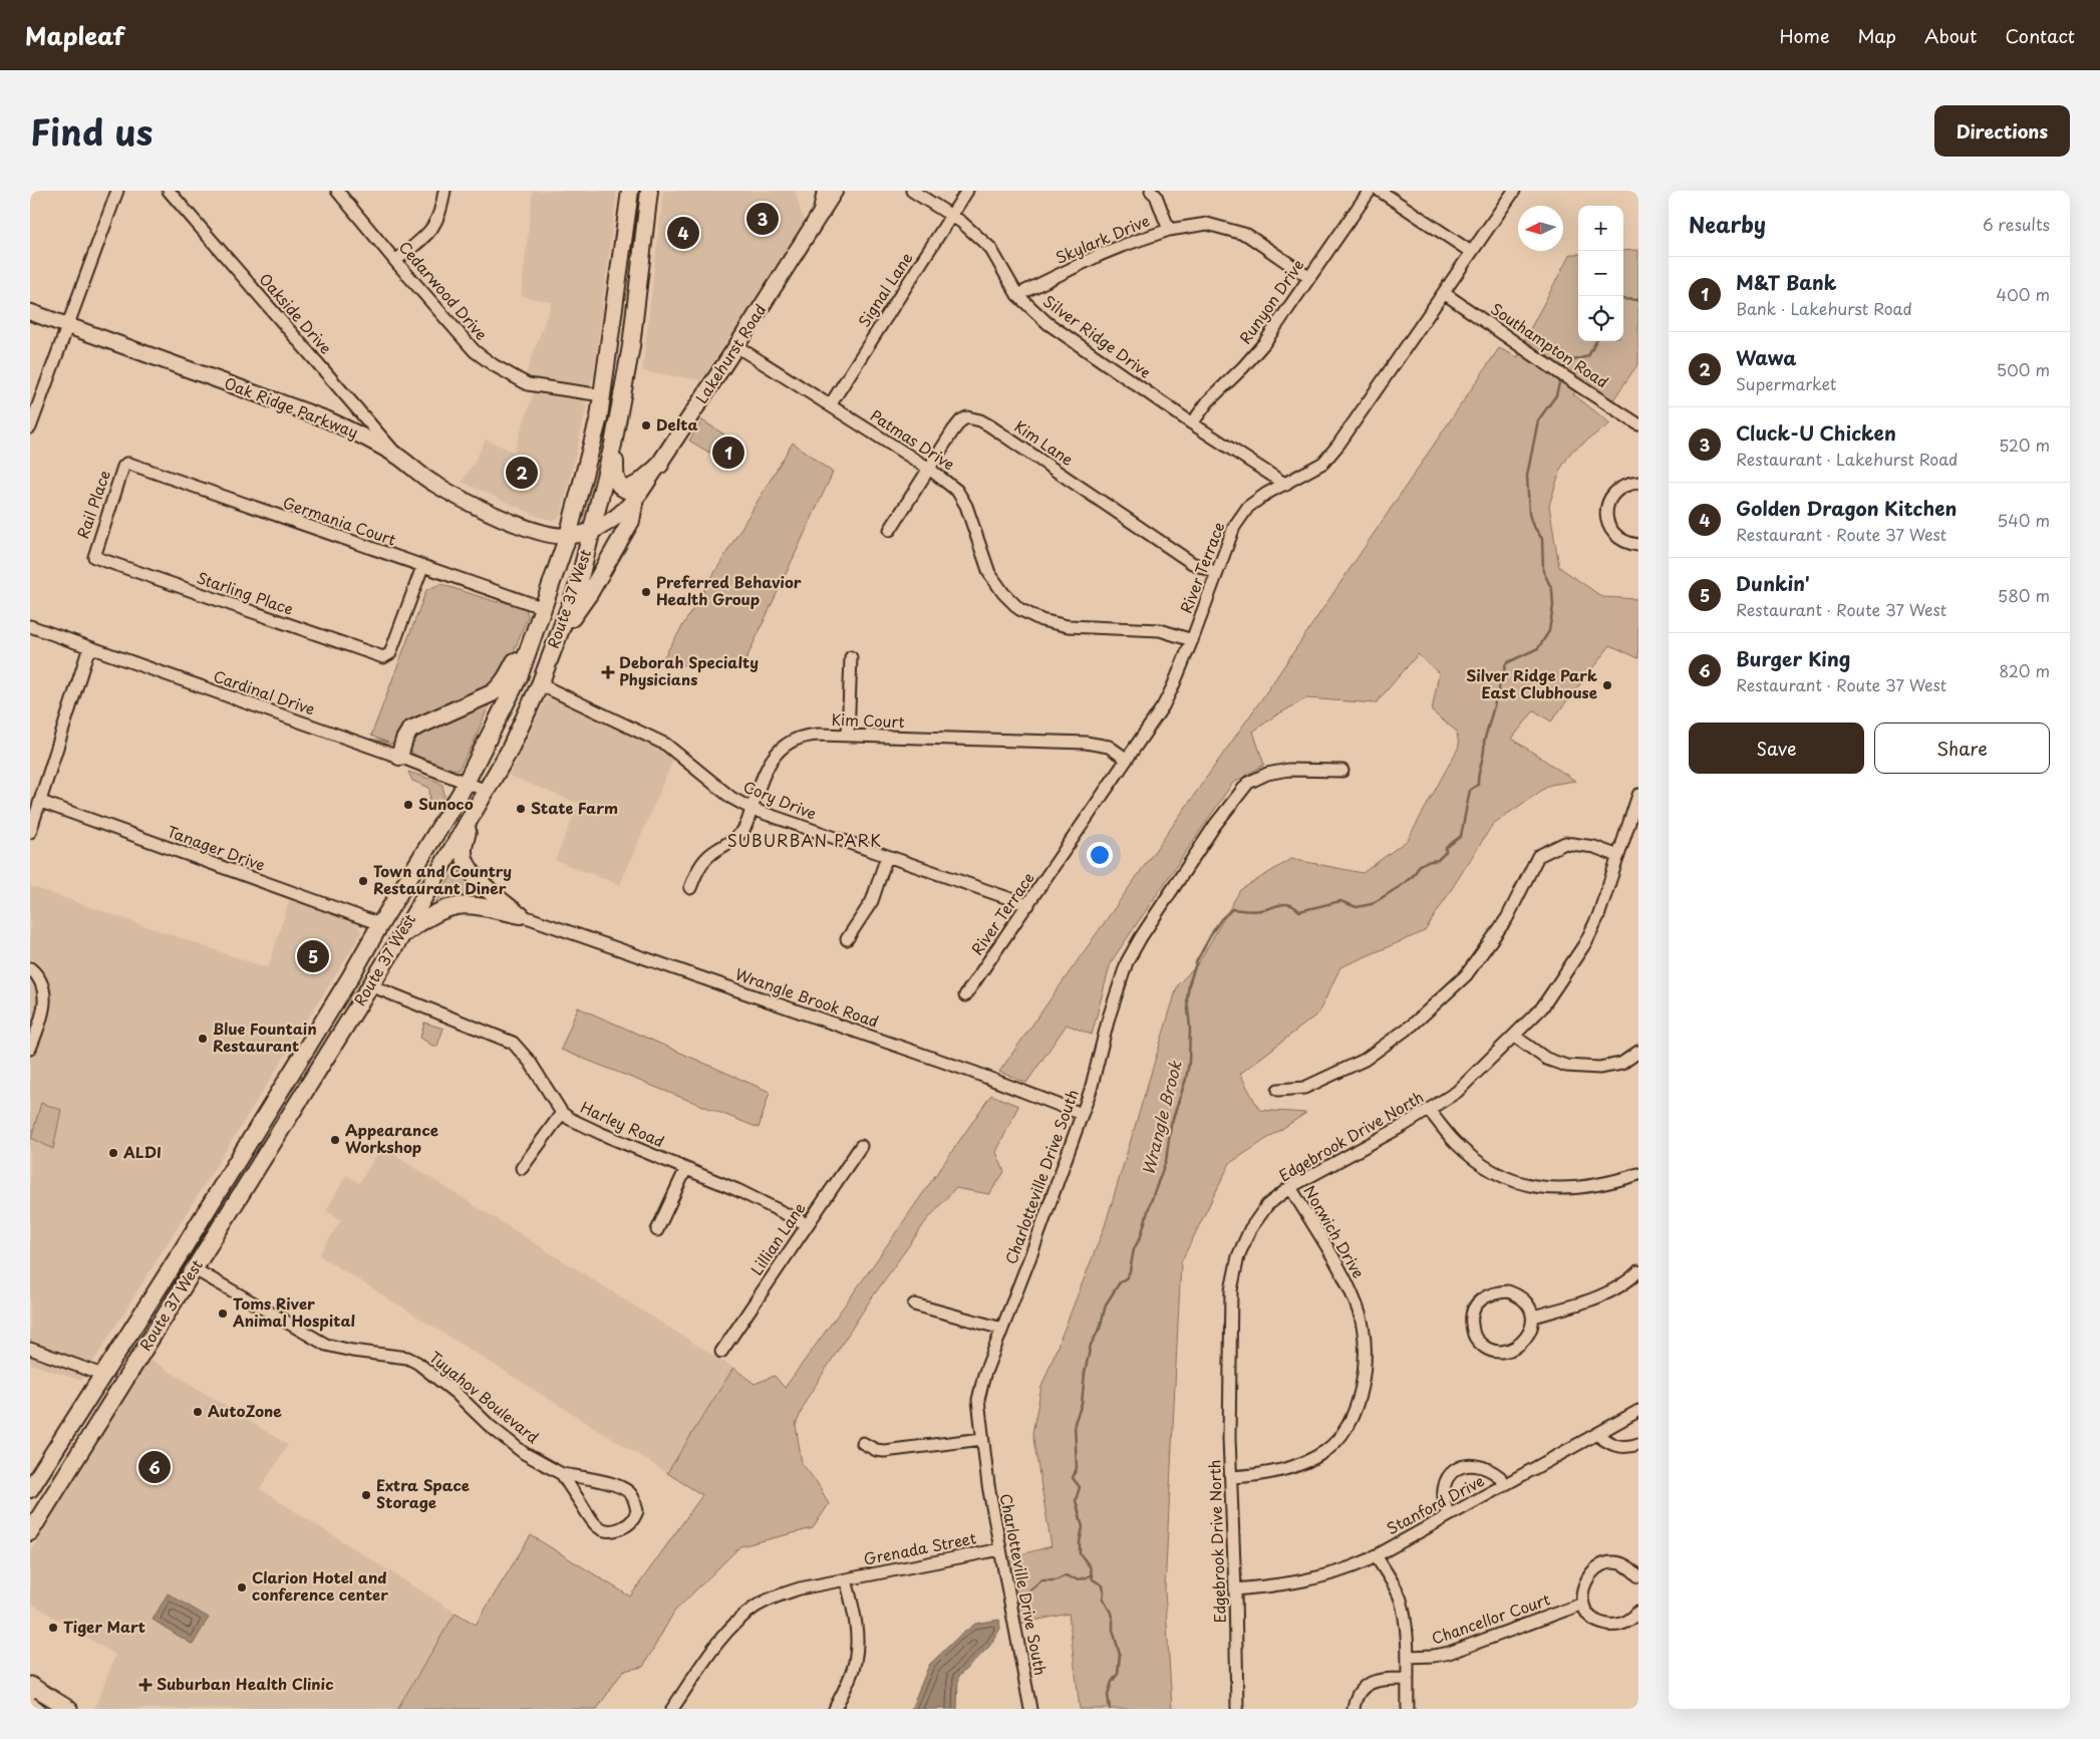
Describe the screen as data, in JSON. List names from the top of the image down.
{
  "streets": {
    "highway": ["Route 37 West"],
    "main road": ["Lakehurst Road", "Oak Ridge Parkway"],
    "street": [
      "Skylark Drive",
      "Signal Lane",
      "Cedarwood Drive",
      "Runyon Drive",
      "Oakside Drive",
      "Silver Ridge Drive",
      "Southampton Road",
      "Patmas Drive",
      "Kim Lane",
      "Rail Place",
      "Germania Court",
      "River Terrace",
      "Starling Place",
      "Cardinal Drive",
      "Kim Court",
      "Cory Drive",
      "Tanager Drive",
      "Wrangle Brook Road",
      "Harley Road",
      "Edgebrook Drive North",
      "Charlotteville Drive South",
      "Norwich Drive",
      "Lillian Lane",
      "Tuyahov Boulevard",
      "Stanford Drive",
      "Grenada Street",
      "Chancellor Court"
    ]
  },
  "crossings": [
    ["Skylark Drive", "Runyon Drive"],
    ["Skylark Drive", "Silver Ridge Drive"],
    ["Signal Lane", "Silver Ridge Drive"],
    ["Signal Lane", "Patmas Drive"],
    ["Cedarwood Drive", "Route 37 West"],
    ["Runyon Drive", "Silver Ridge Drive"],
    ["Oakside Drive", "Oak Ridge Parkway"],
    ["Silver Ridge Drive", "River Terrace"],
    ["Southampton Road", "River Terrace"],
    ["Lakehurst Road", "Oak Ridge Parkway"],
    ["Lakehurst Road", "Patmas Drive"],
    ["Lakehurst Road", "Route 37 West"],
    ["Oak Ridge Parkway", "Route 37 West"],
    ["Patmas Drive", "Kim Lane"],
    ["Patmas Drive", "River Terrace"],
    ["Kim Lane", "River Terrace"],
    ["Rail Place", "Germania Court"],
    ["Rail Place", "Starling Place"],
    ["Germania Court", "Starling Place"],
    ["Germania Court", "Route 37 West"],
    ["River Terrace", "Kim Court"],
    ["River Terrace", "Cory Drive"],
    ["Route 37 West", "Cardinal Drive"],
    ["Route 37 West", "Cory Drive"],
    ["Route 37 West", "Tanager Drive"],
    ["Route 37 West", "Harley Road"],
    ["Route 37 West", "Tuyahov Boulevard"],
    ["Kim Court", "Cory Drive"],
    ["Wrangle Brook Road", "Charlotteville Drive South"],
    ["Harley Road", "Lillian Lane"],
    ["Edgebrook Drive North", "Norwich Drive"],
    ["Edgebrook Drive North", "Stanford Drive"],
    ["Charlotteville Drive South", "Grenada Street"]
  ],
  "districts": ["SUBURBAN PARK"],
  "water": ["Wrangle Brook"],
  "places": {
    "other": [
      "Delta",
      "Preferred Behavior Health Group",
      "Silver Ridge Park East Clubhouse",
      "Sunoco",
      "State Farm",
      "Town and Country Restaurant Diner",
      "Blue Fountain Restaurant",
      "Appearance Workshop",
      "ALDI",
      "Toms River Animal Hospital",
      "AutoZone",
      "Extra Space Storage",
      "Clarion Hotel and conference center",
      "Tiger Mart"
    ],
    "health": ["Deborah Specialty Physicians", "Suburban Health Clinic"]
  },
  "north": "left",
  "page": {
    "header": "Mapleaf",
    "nav": [
      "Home",
      "Map",
      "About",
      "Contact"
    ],
    "title": "Find us",
    "buttons": [
      "Directions",
      ["Save", "Share"]
    ],
    "heading": ["Nearby", "6 results"],
    "pins": [
      "3",
      "4",
      "1",
      "2",
      "5",
      "6"
    ],
    "map_buttons": ["+", "−"],
    "list": [
      {
        "mark": "1",
        "name": "M&T Bank",
        "note": "Bank · Lakehurst Road",
        "value": "400 m"
      },
      {
        "mark": "2",
        "name": "Wawa",
        "note": "Supermarket",
        "value": "500 m"
      },
      {
        "mark": "3",
        "name": "Cluck-U Chicken",
        "note": "Restaurant · Lakehurst Road",
        "value": "520 m"
      },
      {
        "mark": "4",
        "name": "Golden Dragon Kitchen",
        "note": "Restaurant · Route 37 West",
        "value": "540 m"
      },
      {
        "mark": "5",
        "name": "Dunkin'",
        "note": "Restaurant · Route 37 West",
        "value": "580 m"
      },
      {
        "mark": "6",
        "name": "Burger King",
        "note": "Restaurant · Route 37 West",
        "value": "820 m"
      }
    ]
  }
}
